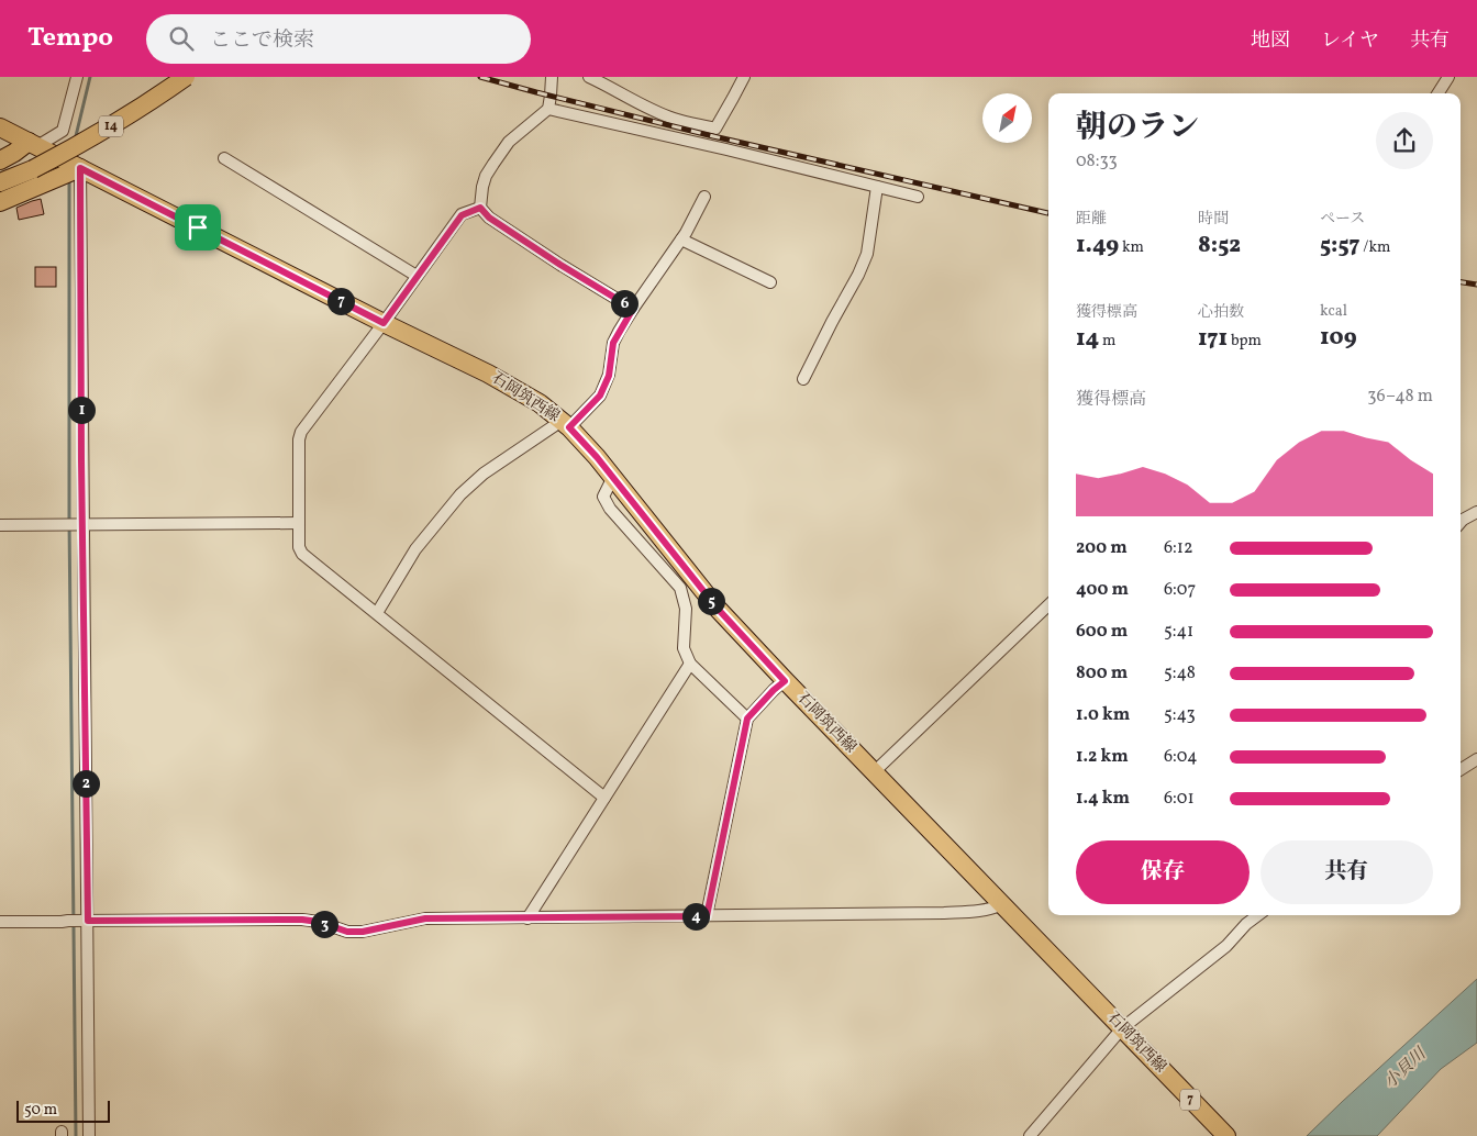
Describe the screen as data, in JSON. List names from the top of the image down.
{
  "streets": {
    "main road": ["14", "石岡筑西線", "7"]
  },
  "water": ["小貝川"],
  "scale_bar": "50 m",
  "north": "top right",
  "page": {
    "header": "Tempo",
    "search": "ここで検索",
    "nav": ["地図", "レイヤ", "共有"],
    "heading": ["朝のラン", "08:33"],
    "stats": [
      ["距離", "1.49 km"],
      ["時間", "8:52"],
      ["ペース", "5:57 /km"],
      ["獲得標高", "14 m"],
      ["心拍数", "171 bpm"],
      ["kcal", "109"]
    ],
    "pins": [
      "7",
      "6",
      "1",
      "5",
      "2",
      "4",
      "3"
    ],
    "chart": ["獲得標高", "36–48 m"],
    "list": [
      {
        "name": "200 m",
        "note": "6:12"
      },
      {
        "name": "400 m",
        "note": "6:07"
      },
      {
        "name": "600 m",
        "note": "5:41"
      },
      {
        "name": "800 m",
        "note": "5:48"
      },
      {
        "name": "1.0 km",
        "note": "5:43"
      },
      {
        "name": "1.2 km",
        "note": "6:04"
      },
      {
        "name": "1.4 km",
        "note": "6:01"
      }
    ],
    "buttons": ["保存", "共有"],
    "scale": "50 m"
  }
}
